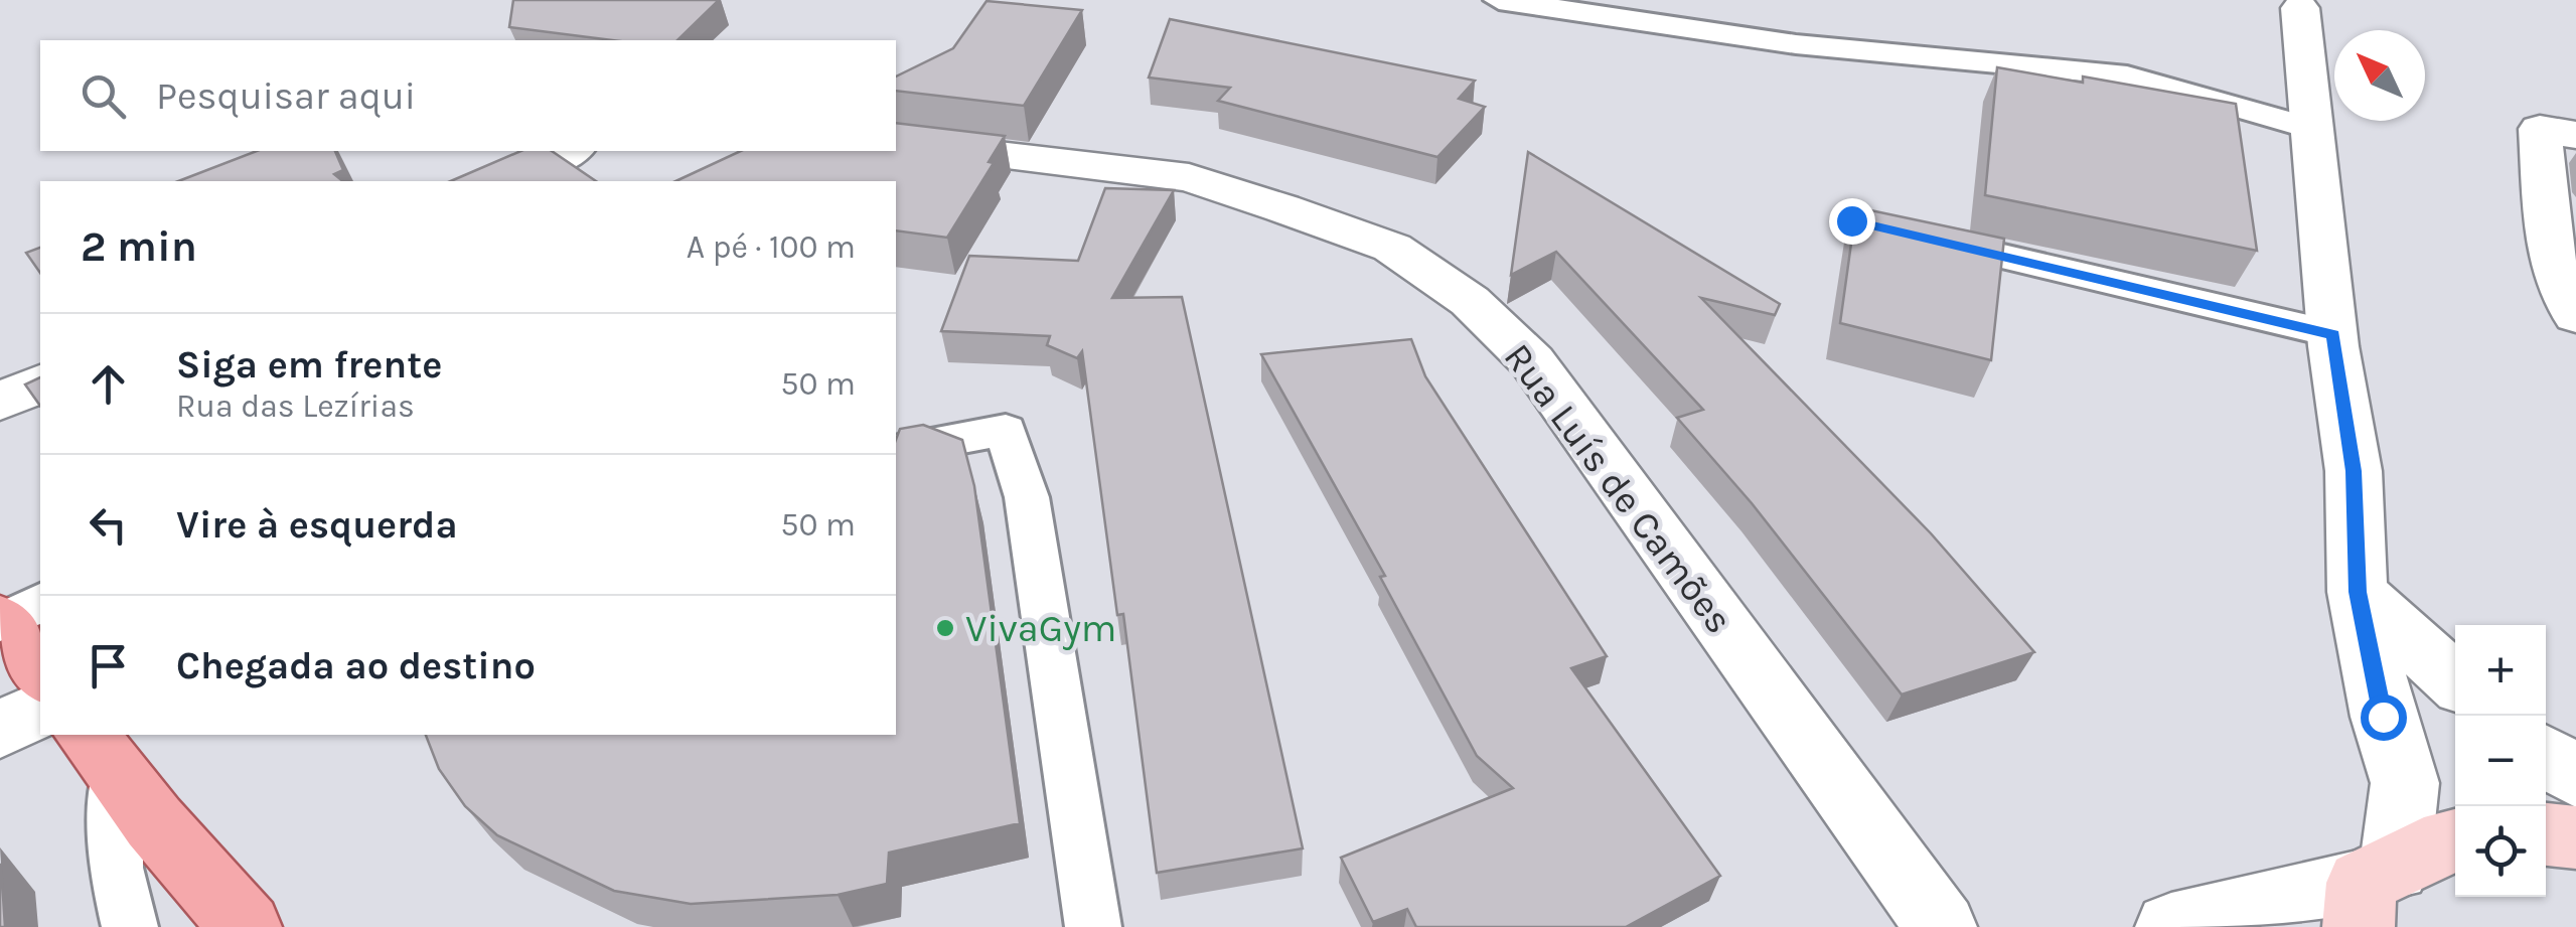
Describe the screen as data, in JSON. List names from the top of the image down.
{
  "streets": {
    "street": ["Rua Luís de Camões"]
  },
  "places": ["VivaGym"],
  "north": "top left",
  "page": {
    "search": "Pesquisar aqui",
    "heading": ["2 min", "A pé · 100 m"],
    "list": [
      ["Siga em frente", "Rua das Lezírias", "50 m"],
      ["Vire à esquerda", "50 m"],
      "Chegada ao destino"
    ],
    "map_buttons": ["+", "−"]
  }
}
